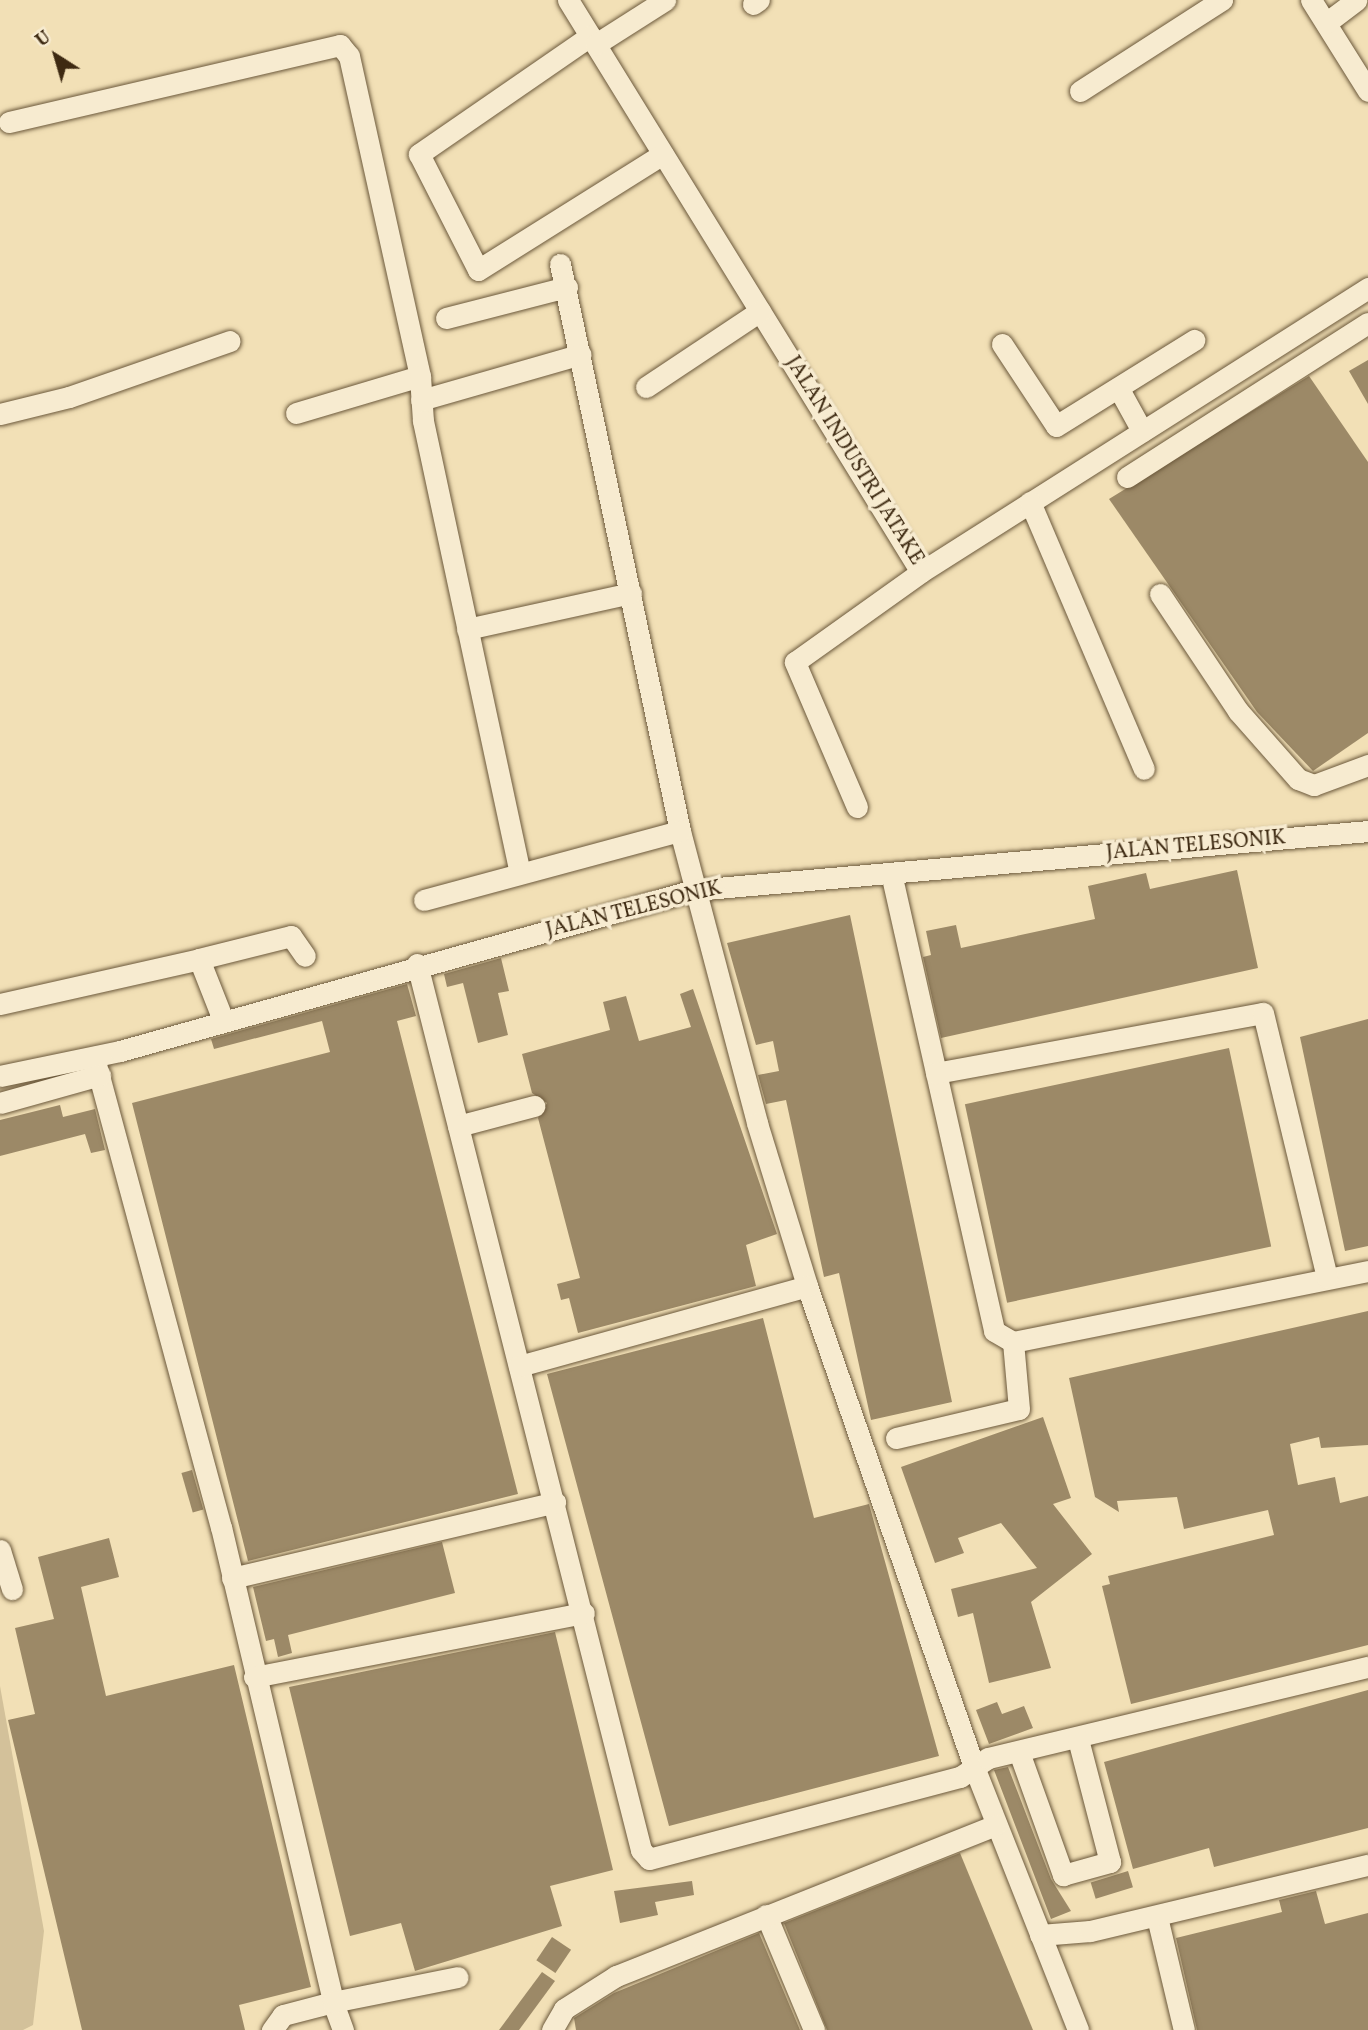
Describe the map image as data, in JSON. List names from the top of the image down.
{
  "streets": {
    "street": ["JALAN INDUSTRI JATAKE", "JALAN TELESONIK"]
  },
  "north": "top left"
}
